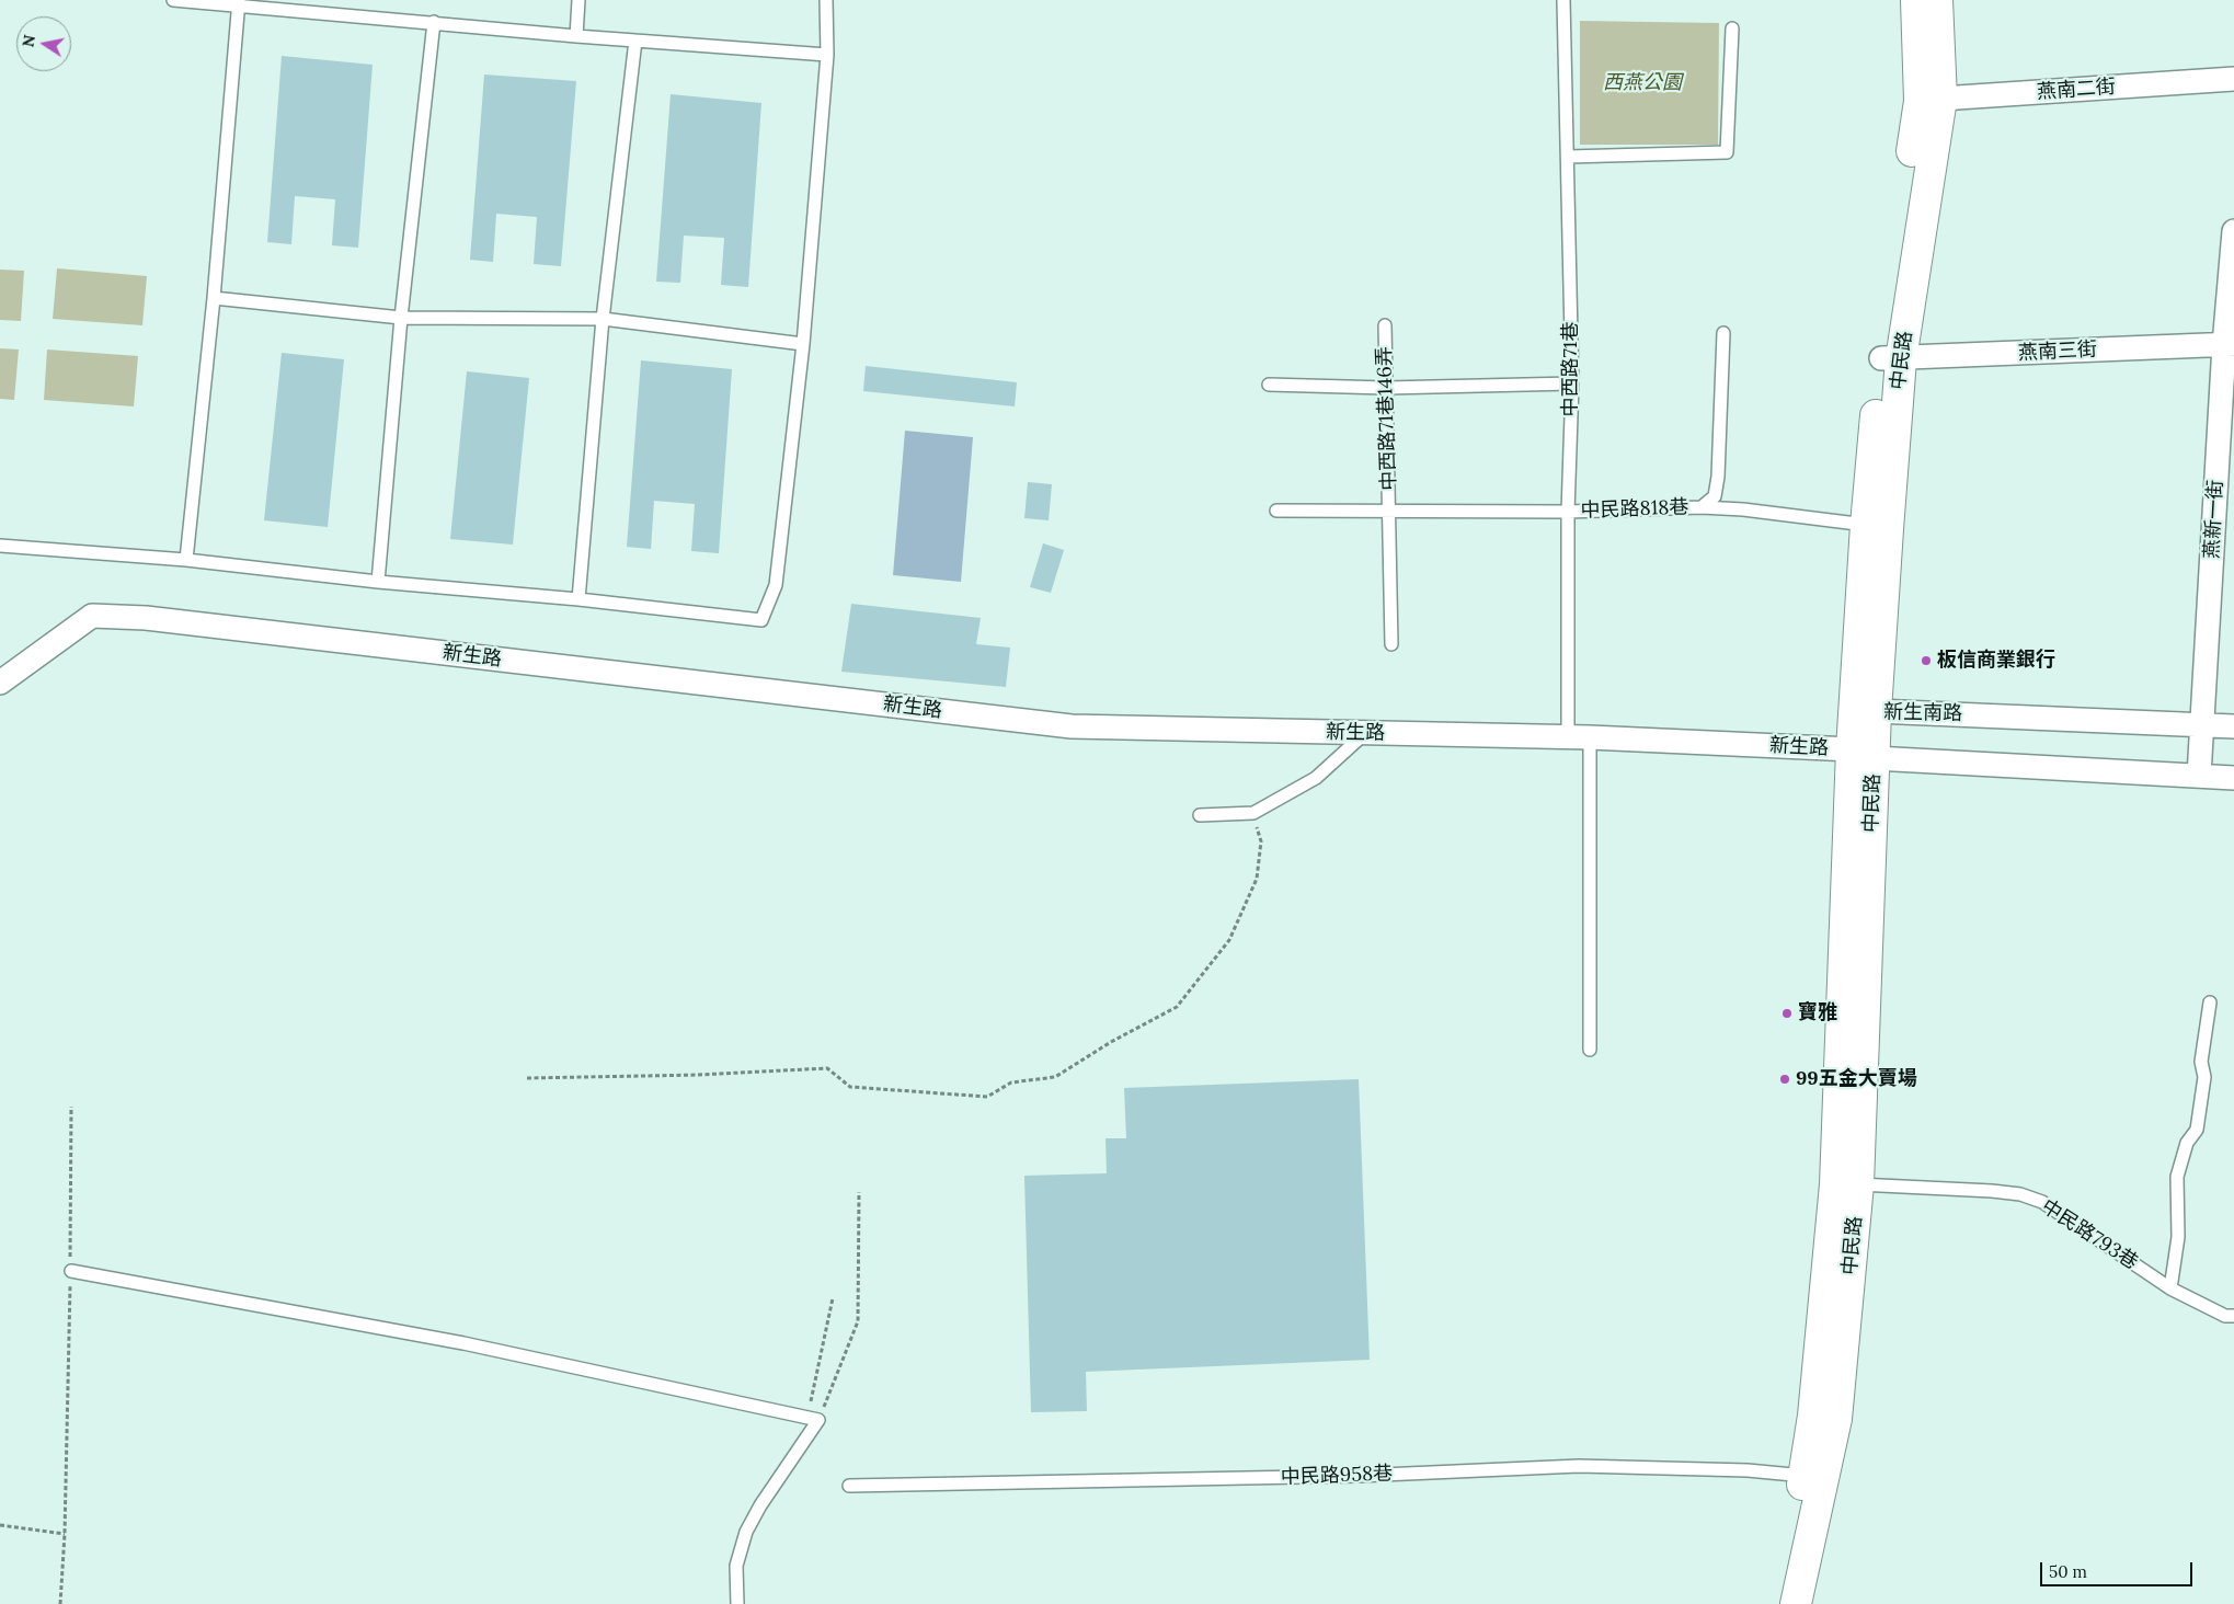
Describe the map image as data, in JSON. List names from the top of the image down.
{
  "streets": {
    "main road": ["中民路"],
    "street": [
      "燕南二街",
      "燕南三街",
      "燕新一街",
      "新生路",
      "新生南路"
    ],
    "lane": [
      "中西路71巷",
      "中西路71巷146弄",
      "中民路818巷",
      "中民路793巷",
      "中民路958巷"
    ]
  },
  "crossings": [
    ["燕南二街", "中民路"],
    ["燕南三街", "中民路"],
    ["燕南三街", "燕新一街"],
    ["中民路", "中民路818巷"],
    ["中民路", "新生路"],
    ["中民路", "新生南路"],
    ["中民路", "中民路793巷"],
    ["中民路", "中民路958巷"],
    ["中西路71巷", "中西路71巷146弄"],
    ["中西路71巷", "中民路818巷"],
    ["中西路71巷", "新生路"],
    ["中西路71巷146弄", "中民路818巷"],
    ["燕新一街", "新生南路"]
  ],
  "parks": ["西燕公園"],
  "places": ["板信商業銀行", "寶雅", "99五金大賣場"],
  "scale_bar": "50 m",
  "north": "left"
}
